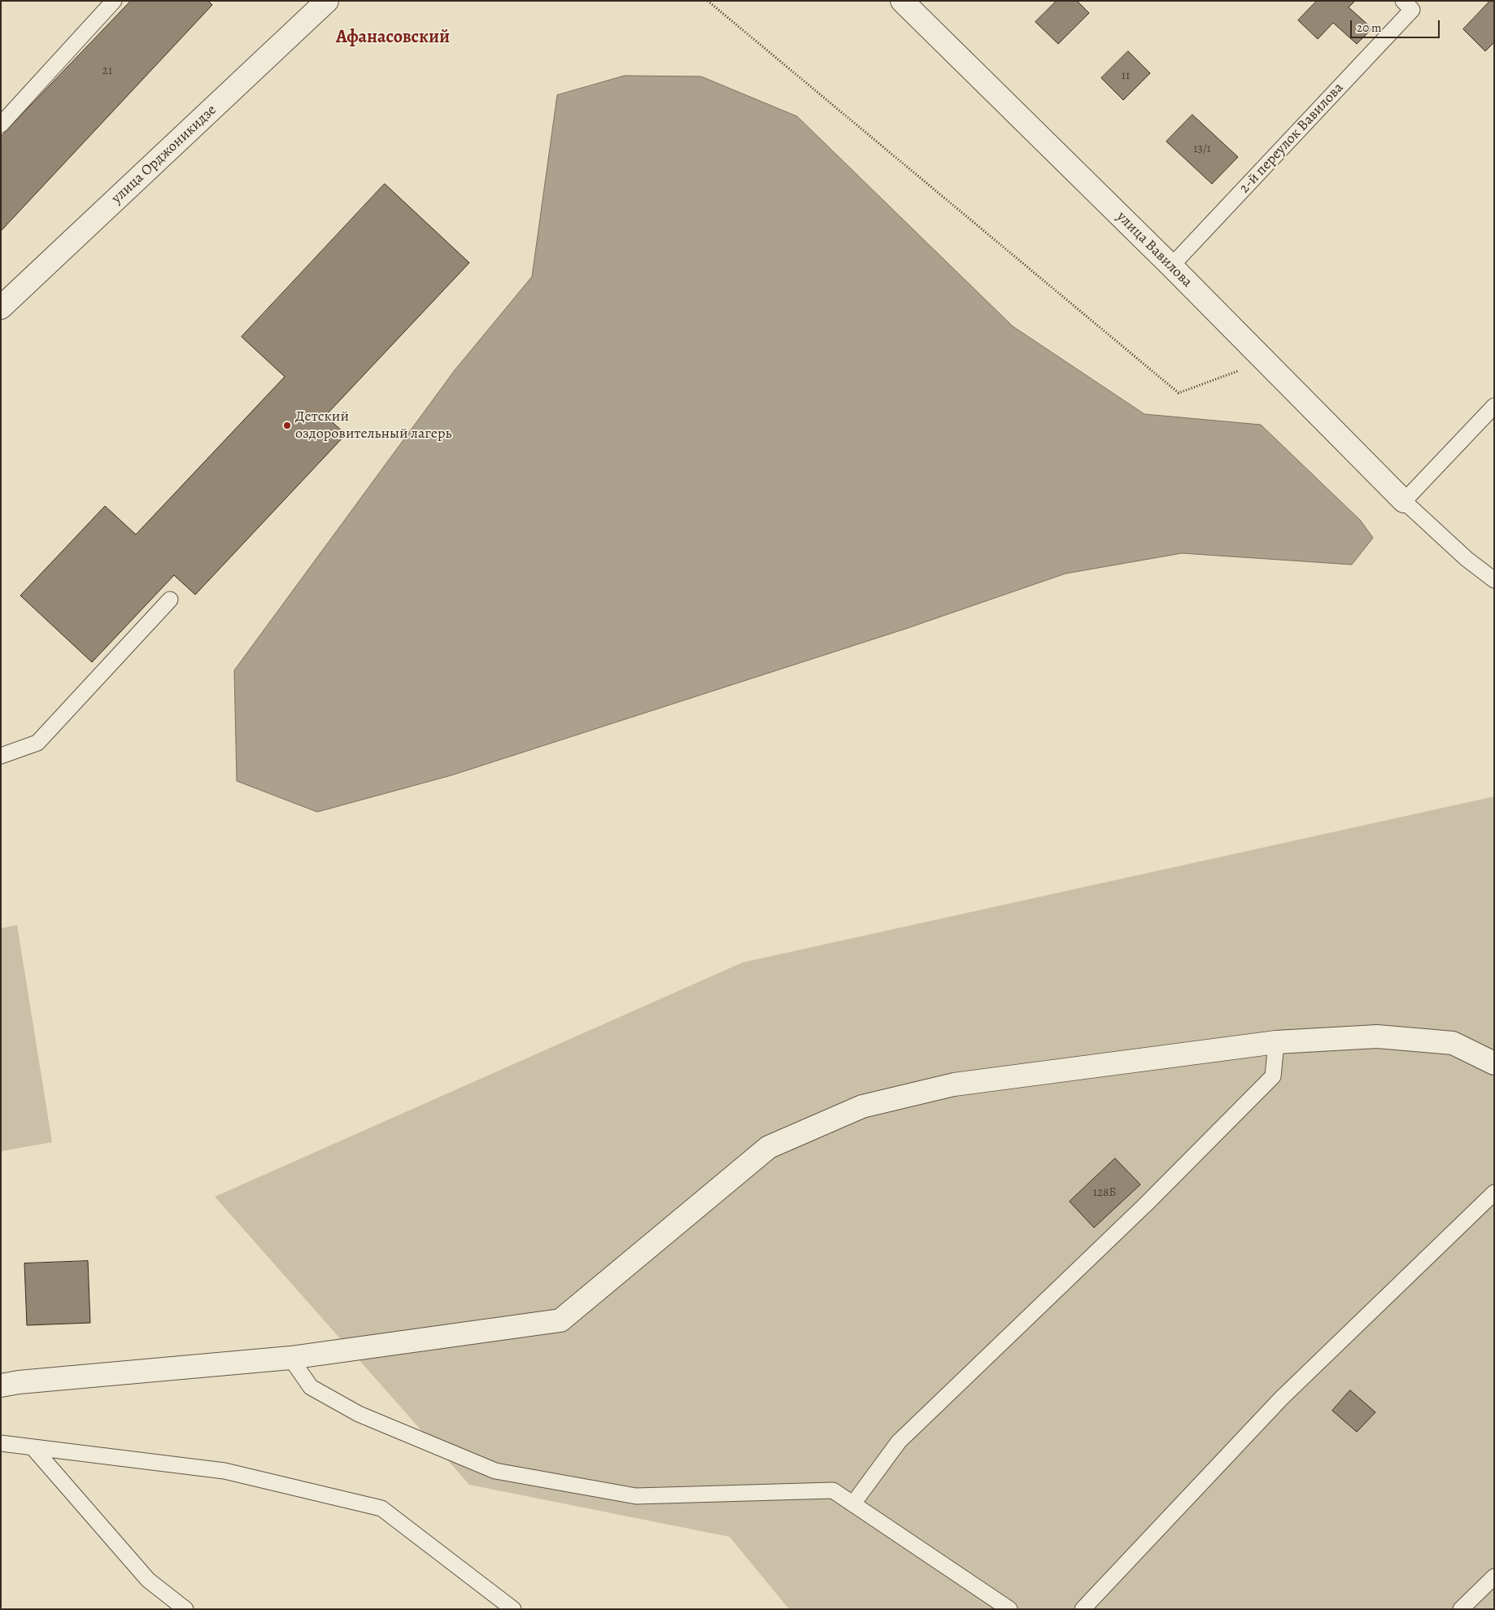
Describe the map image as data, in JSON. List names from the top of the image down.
{
  "streets": {
    "street": ["улица Орджоникидзе", "улица Вавилова"],
    "lane": ["2-й переулок Вавилова"]
  },
  "crossings": [
    ["2-й переулок Вавилова", "улица Вавилова"]
  ],
  "districts": ["Афанасовский"],
  "places": ["Детский оздоровительный лагерь"],
  "house_numbers": [
    "21",
    "11",
    "13/1",
    "128Б"
  ],
  "scale_bar": "20 m"
}
